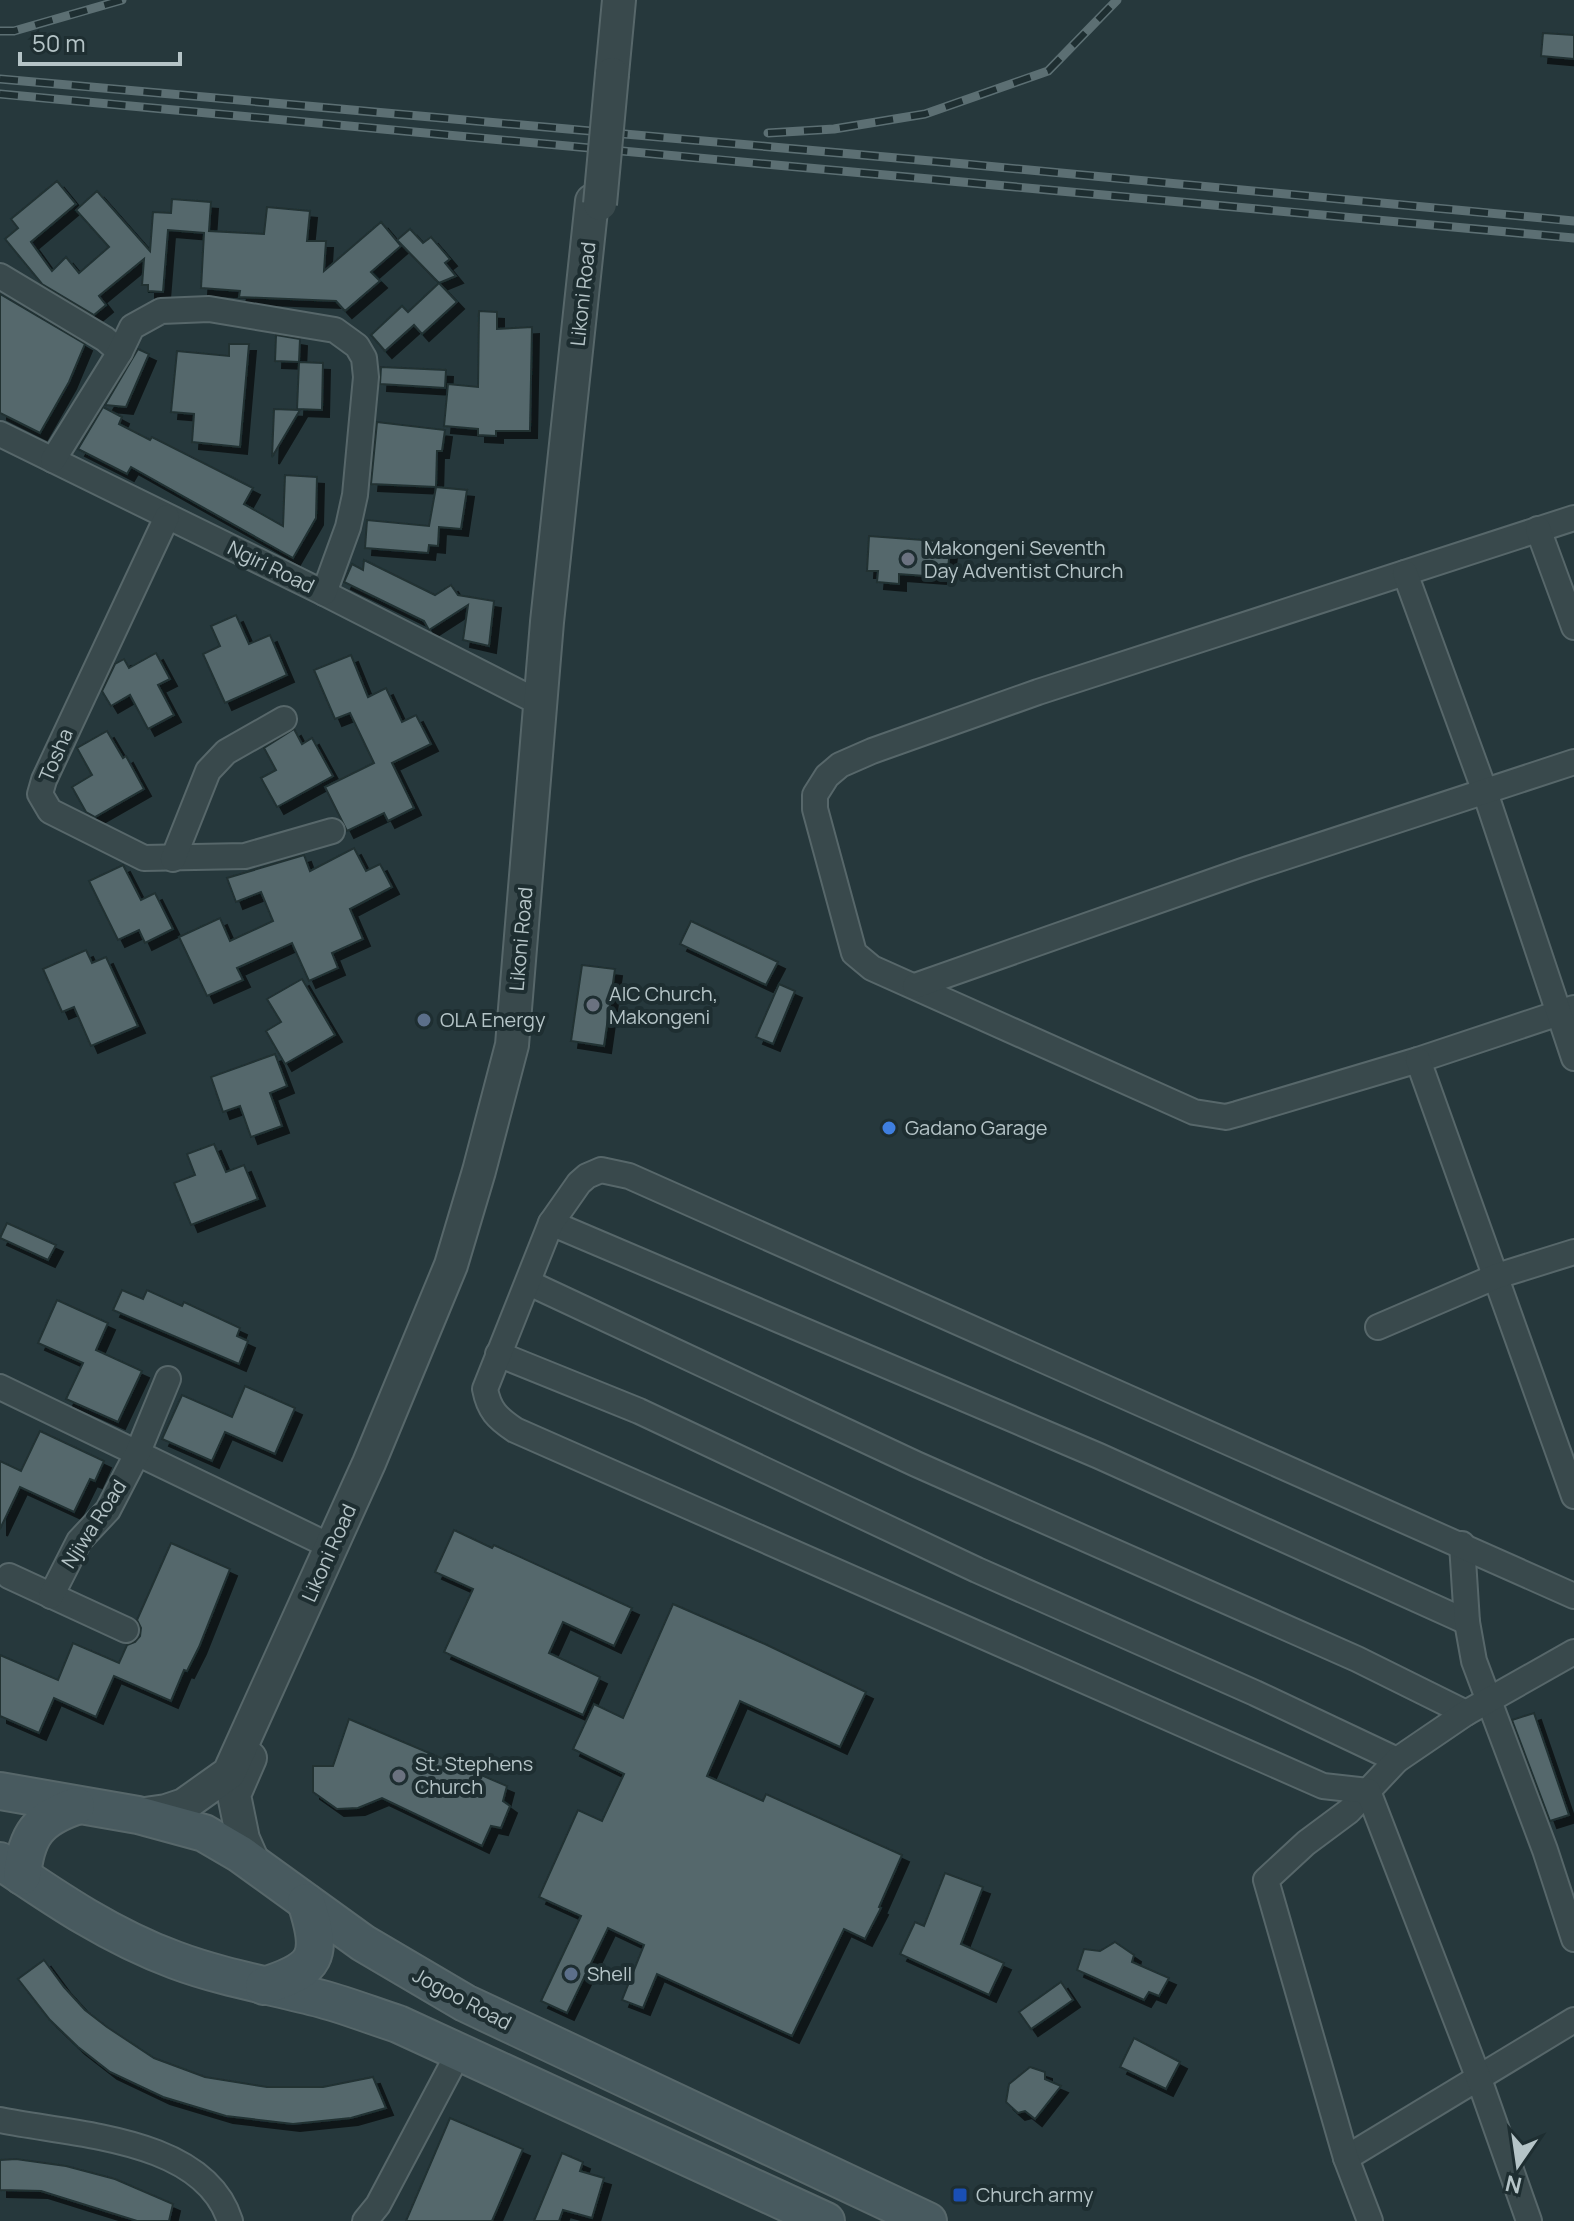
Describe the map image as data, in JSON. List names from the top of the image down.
{
  "streets": {
    "main road": ["Jogoo Road"],
    "street": [
      "Likoni Road",
      "Ngiri Road",
      "Tosha",
      "Njiwa Road"
    ]
  },
  "crossings": [
    ["Likoni Road", "Ngiri Road"],
    ["Likoni Road", "Jogoo Road"],
    ["Ngiri Road", "Tosha"]
  ],
  "places": {
    "other": [
      "Makongeni Seventh Day Adventist Church",
      "AIC Church, Makongeni",
      "OLA Energy",
      "Gadano Garage",
      "St. Stephens Church",
      "Shell"
    ],
    "transit": ["Church army"]
  },
  "scale_bar": "50 m",
  "north": "bottom"
}
